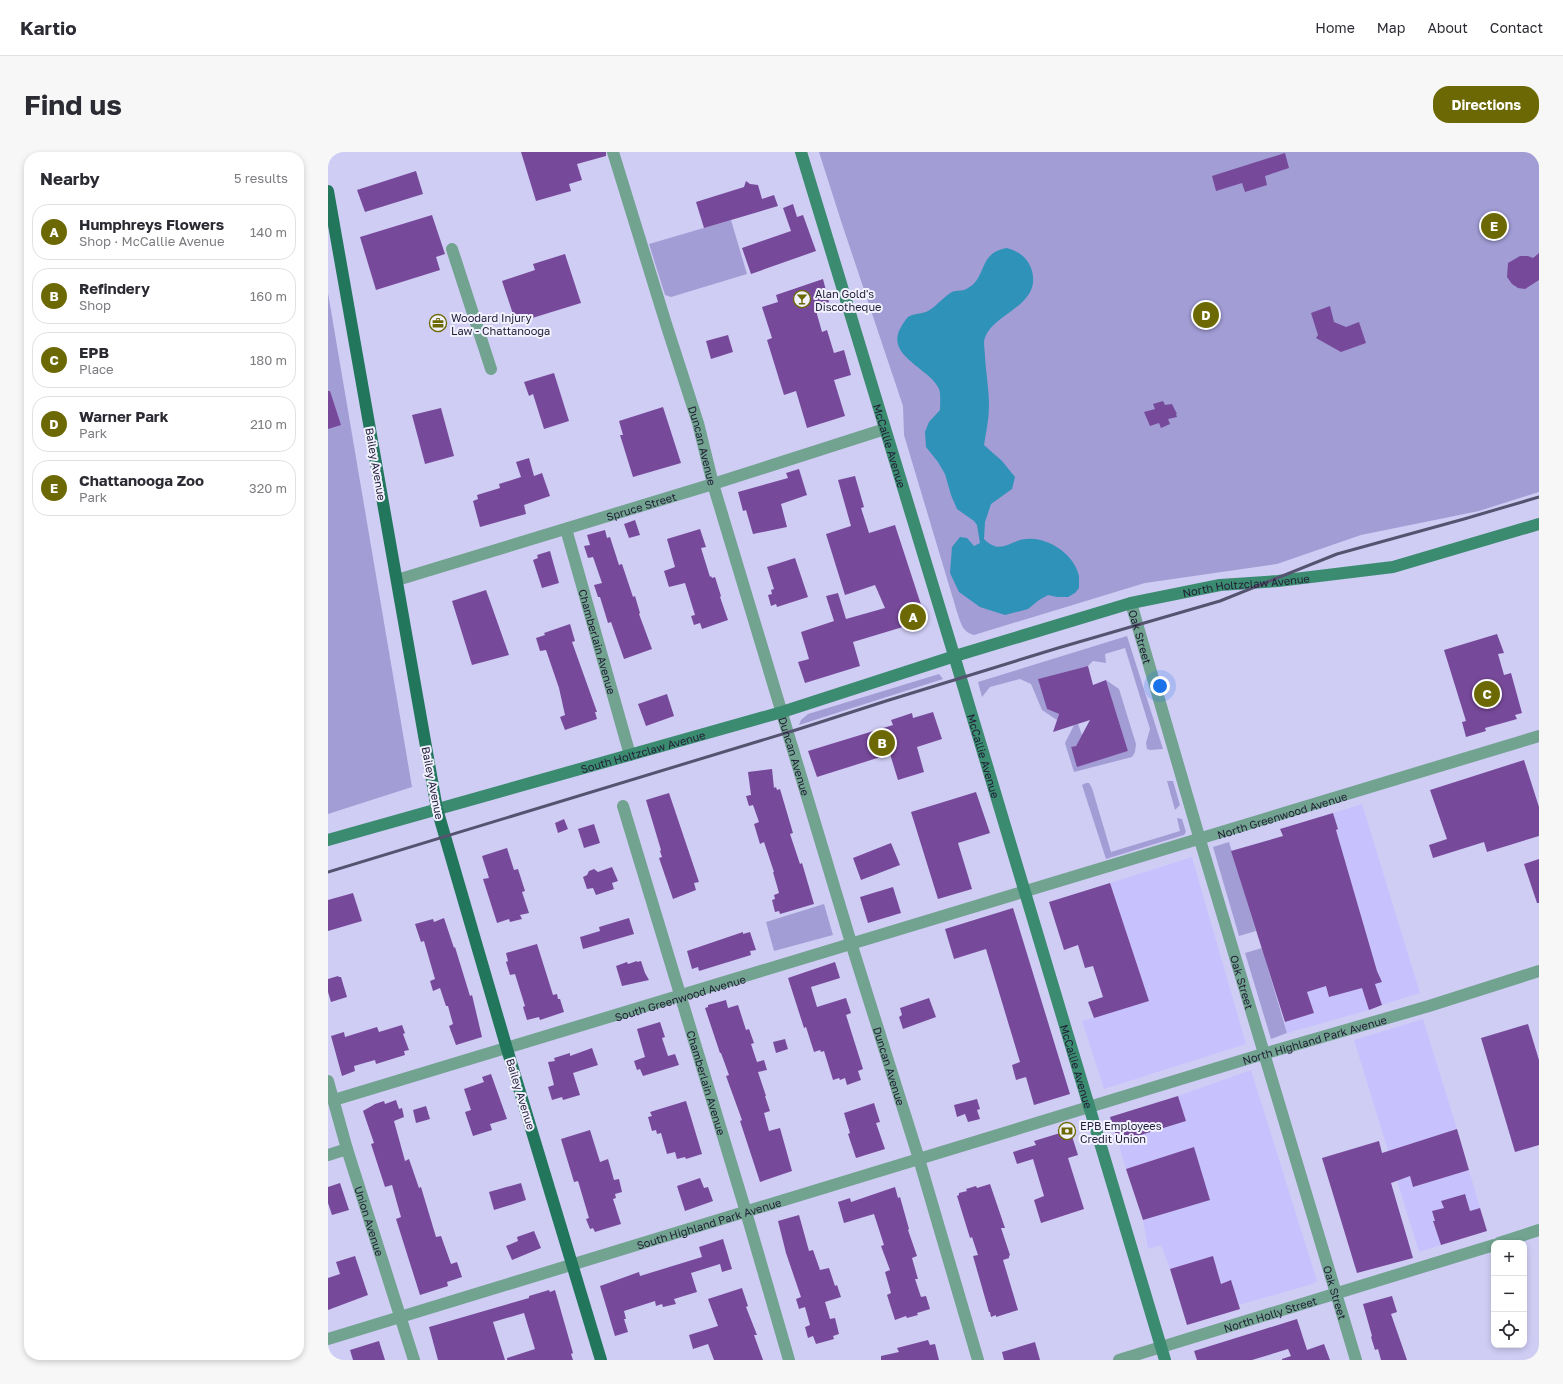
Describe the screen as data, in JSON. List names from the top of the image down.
{
  "streets": {
    "main road": [
      "McCallie Avenue",
      "Bailey Avenue",
      "North Holtzclaw Avenue",
      "South Holtzclaw Avenue"
    ],
    "street": [
      "Duncan Avenue",
      "Spruce Street",
      "Oak Street",
      "Chamberlain Avenue",
      "North Greenwood Avenue",
      "South Greenwood Avenue",
      "North Highland Park Avenue",
      "Union Avenue",
      "South Highland Park Avenue",
      "North Holly Street"
    ]
  },
  "crossings": [
    ["Duncan Avenue", "Spruce Street"],
    ["Duncan Avenue", "South Holtzclaw Avenue"],
    ["Duncan Avenue", "South Greenwood Avenue"],
    ["Duncan Avenue", "South Highland Park Avenue"],
    ["McCallie Avenue", "Spruce Street"],
    ["McCallie Avenue", "North Holtzclaw Avenue"],
    ["McCallie Avenue", "South Holtzclaw Avenue"],
    ["McCallie Avenue", "North Greenwood Avenue"],
    ["McCallie Avenue", "South Greenwood Avenue"],
    ["McCallie Avenue", "North Highland Park Avenue"],
    ["McCallie Avenue", "South Highland Park Avenue"],
    ["McCallie Avenue", "North Holly Street"],
    ["Bailey Avenue", "Spruce Street"],
    ["Bailey Avenue", "South Holtzclaw Avenue"],
    ["Bailey Avenue", "South Greenwood Avenue"],
    ["Bailey Avenue", "South Highland Park Avenue"],
    ["Spruce Street", "Chamberlain Avenue"],
    ["North Holtzclaw Avenue", "Oak Street"],
    ["North Holtzclaw Avenue", "South Holtzclaw Avenue"],
    ["Oak Street", "North Greenwood Avenue"],
    ["Oak Street", "North Highland Park Avenue"],
    ["Oak Street", "North Holly Street"],
    ["Chamberlain Avenue", "South Holtzclaw Avenue"],
    ["Chamberlain Avenue", "South Greenwood Avenue"],
    ["Chamberlain Avenue", "South Highland Park Avenue"],
    ["North Greenwood Avenue", "South Greenwood Avenue"],
    ["South Greenwood Avenue", "Union Avenue"],
    ["North Highland Park Avenue", "South Highland Park Avenue"],
    ["Union Avenue", "South Highland Park Avenue"]
  ],
  "places": {
    "bar": ["Alan Gold's Discotheque"],
    "office": ["Woodard Injury Law - Chattanooga"],
    "bank": ["EPB Employees Credit Union"]
  },
  "page": {
    "header": "Kartio",
    "nav": [
      "Home",
      "Map",
      "About",
      "Contact"
    ],
    "buttons": "Directions",
    "title": "Find us",
    "heading": ["Nearby", "5 results"],
    "list": [
      {
        "mark": "A",
        "name": "Humphreys Flowers",
        "note": "Shop · McCallie Avenue",
        "value": "140 m"
      },
      {
        "mark": "B",
        "name": "Refindery",
        "note": "Shop",
        "value": "160 m"
      },
      {
        "mark": "C",
        "name": "EPB",
        "note": "Place",
        "value": "180 m"
      },
      {
        "mark": "D",
        "name": "Warner Park",
        "note": "Park",
        "value": "210 m"
      },
      {
        "mark": "E",
        "name": "Chattanooga Zoo",
        "note": "Park",
        "value": "320 m"
      }
    ],
    "pins": [
      "E",
      "D",
      "A",
      "C",
      "B"
    ],
    "map_buttons": ["+", "−"]
  }
}
